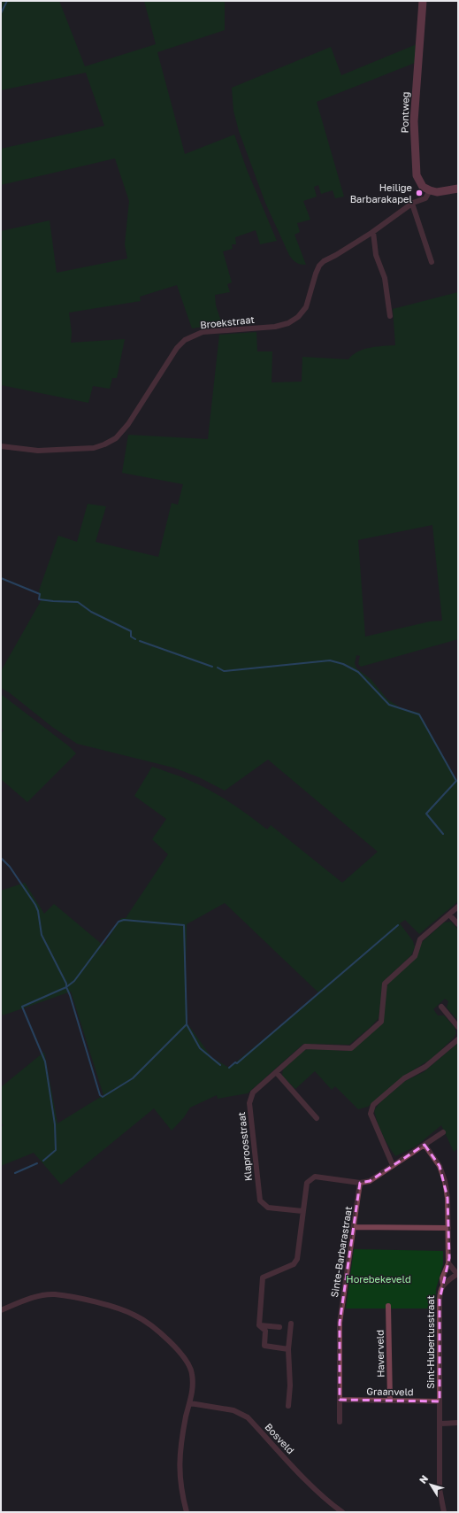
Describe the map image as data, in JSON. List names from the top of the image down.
{
  "streets": {
    "street": [
      "Pontweg",
      "Broekstraat",
      "Klaproosstraat",
      "Sinte-Barbarastraat",
      "Sint-Hubertusstraat",
      "Haverveld",
      "Graanveld",
      "Bosveld"
    ]
  },
  "crossings": [
    ["Pontweg", "Broekstraat"],
    ["Sinte-Barbarastraat", "Graanveld"],
    ["Sint-Hubertusstraat", "Graanveld"],
    ["Haverveld", "Graanveld"]
  ],
  "parks": ["Horebekeveld"],
  "places": ["Heilige Barbarakapel"],
  "north": "top left"
}
